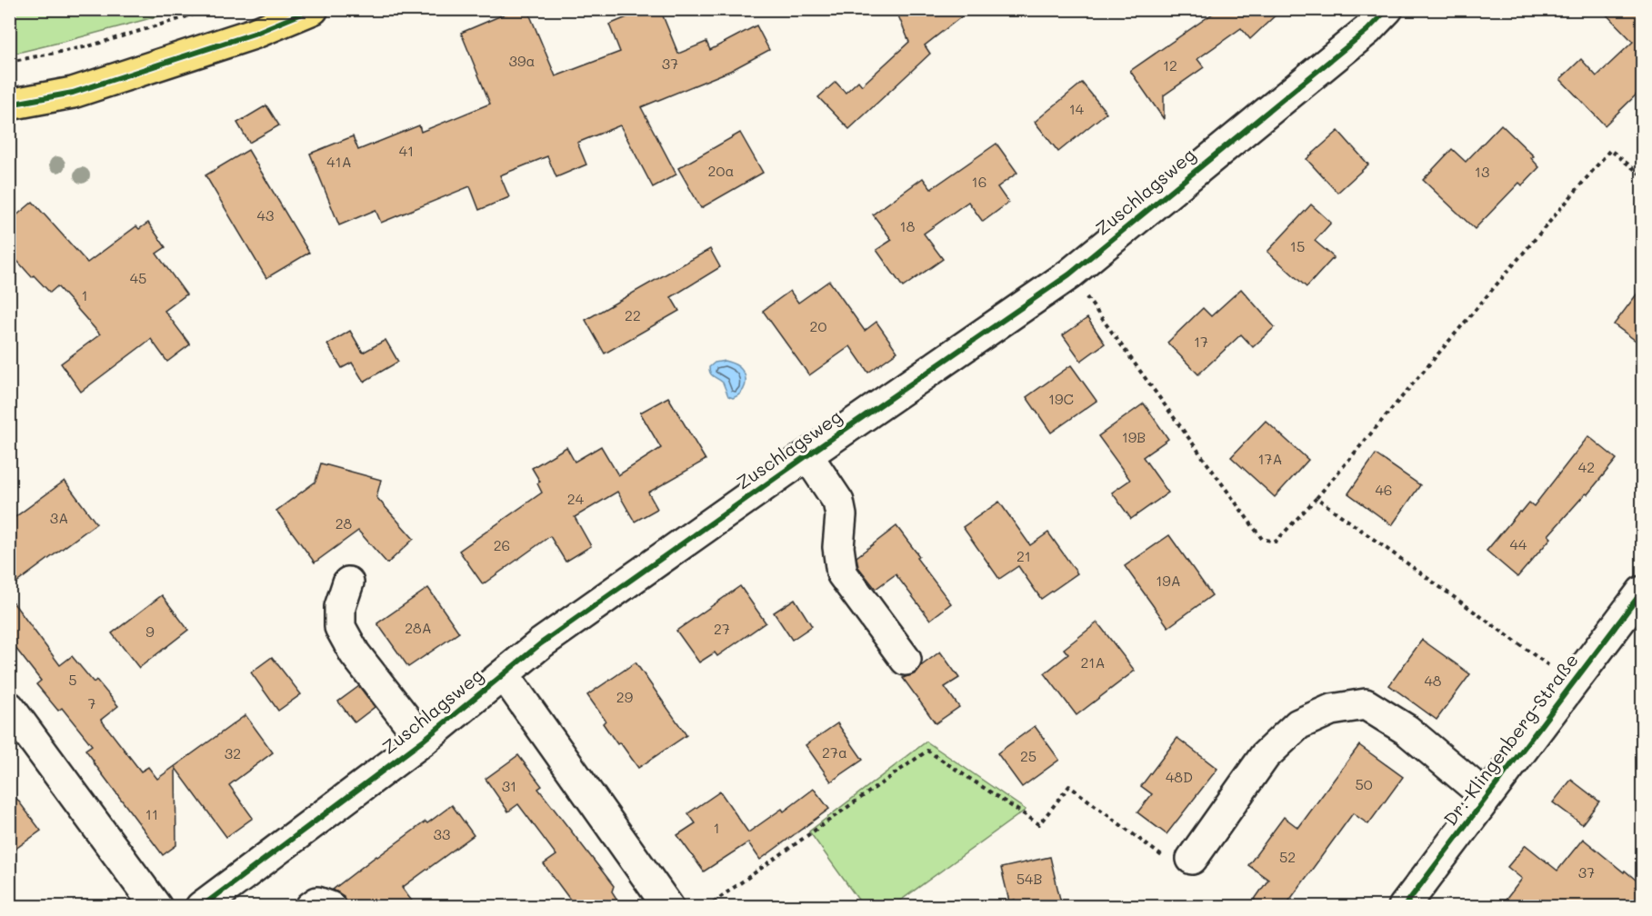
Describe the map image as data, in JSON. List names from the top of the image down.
{
  "streets": {
    "street": ["Zuschlagsweg", "Dr.-Klingenberg-Straße"]
  },
  "house_numbers": [
    "39a",
    "37",
    "12",
    "14",
    "41",
    "41A",
    "20a",
    "13",
    "16",
    "43",
    "18",
    "15",
    "45",
    "1",
    "22",
    "20",
    "17",
    "19C",
    "19B",
    "17A",
    "42",
    "46",
    "24",
    "3A",
    "28",
    "44",
    "26",
    "21",
    "19A",
    "28A",
    "27",
    "9",
    "21A",
    "5",
    "48",
    "29",
    "7",
    "27a",
    "32",
    "25",
    "48D",
    "50",
    "31",
    "11",
    "1",
    "33",
    "52",
    "37",
    "54B"
  ]
}
